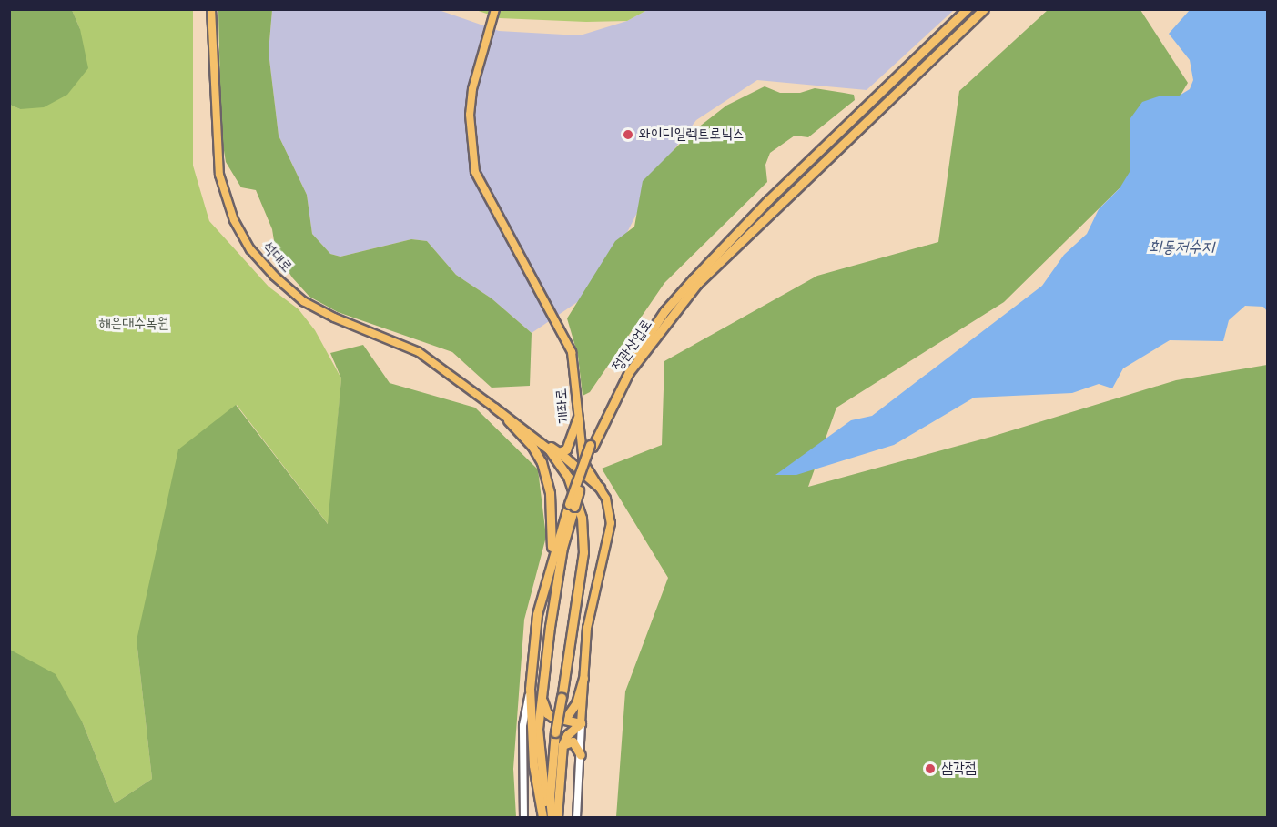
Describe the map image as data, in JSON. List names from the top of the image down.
{
  "streets": {
    "highway": ["정관산업로"],
    "main road": ["석대로", "개좌로"]
  },
  "water": ["회동저수지"],
  "parks": ["해운대수목원"],
  "places": ["와이디일렉트로닉스", "삼각점"]
}
